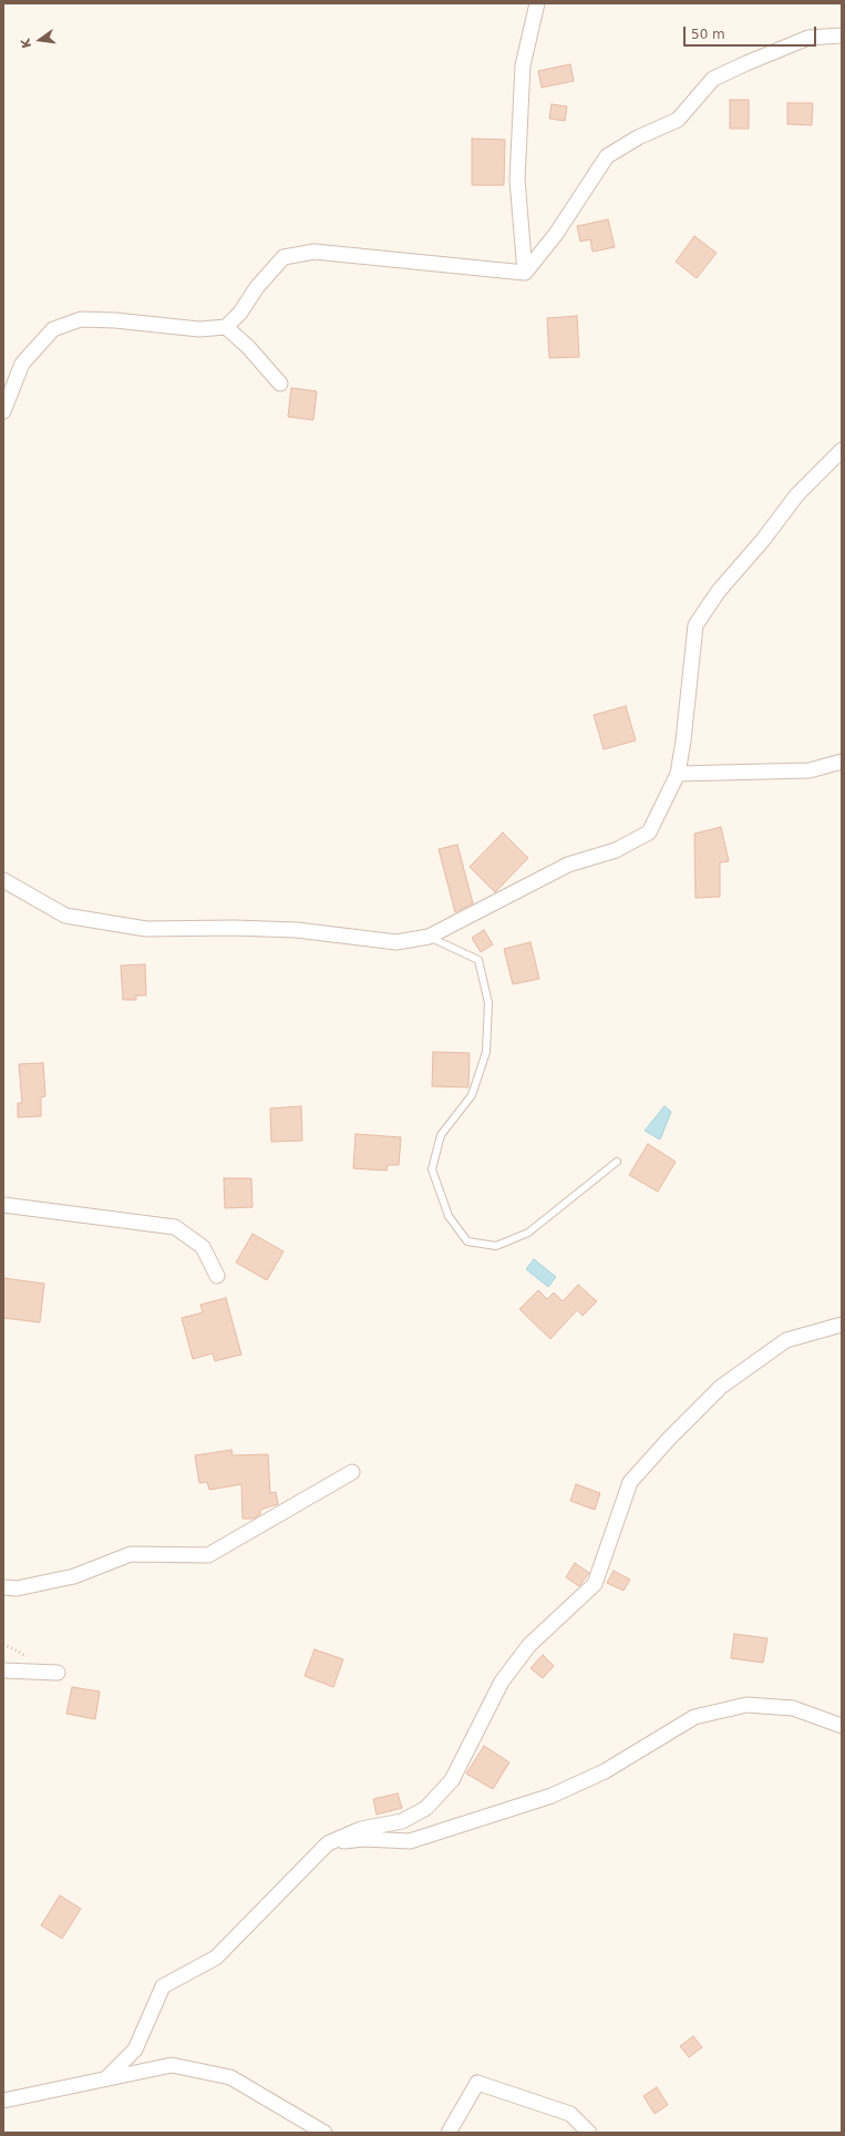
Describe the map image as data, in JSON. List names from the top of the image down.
{
  "scale_bar": "50 m",
  "north": "left"
}
